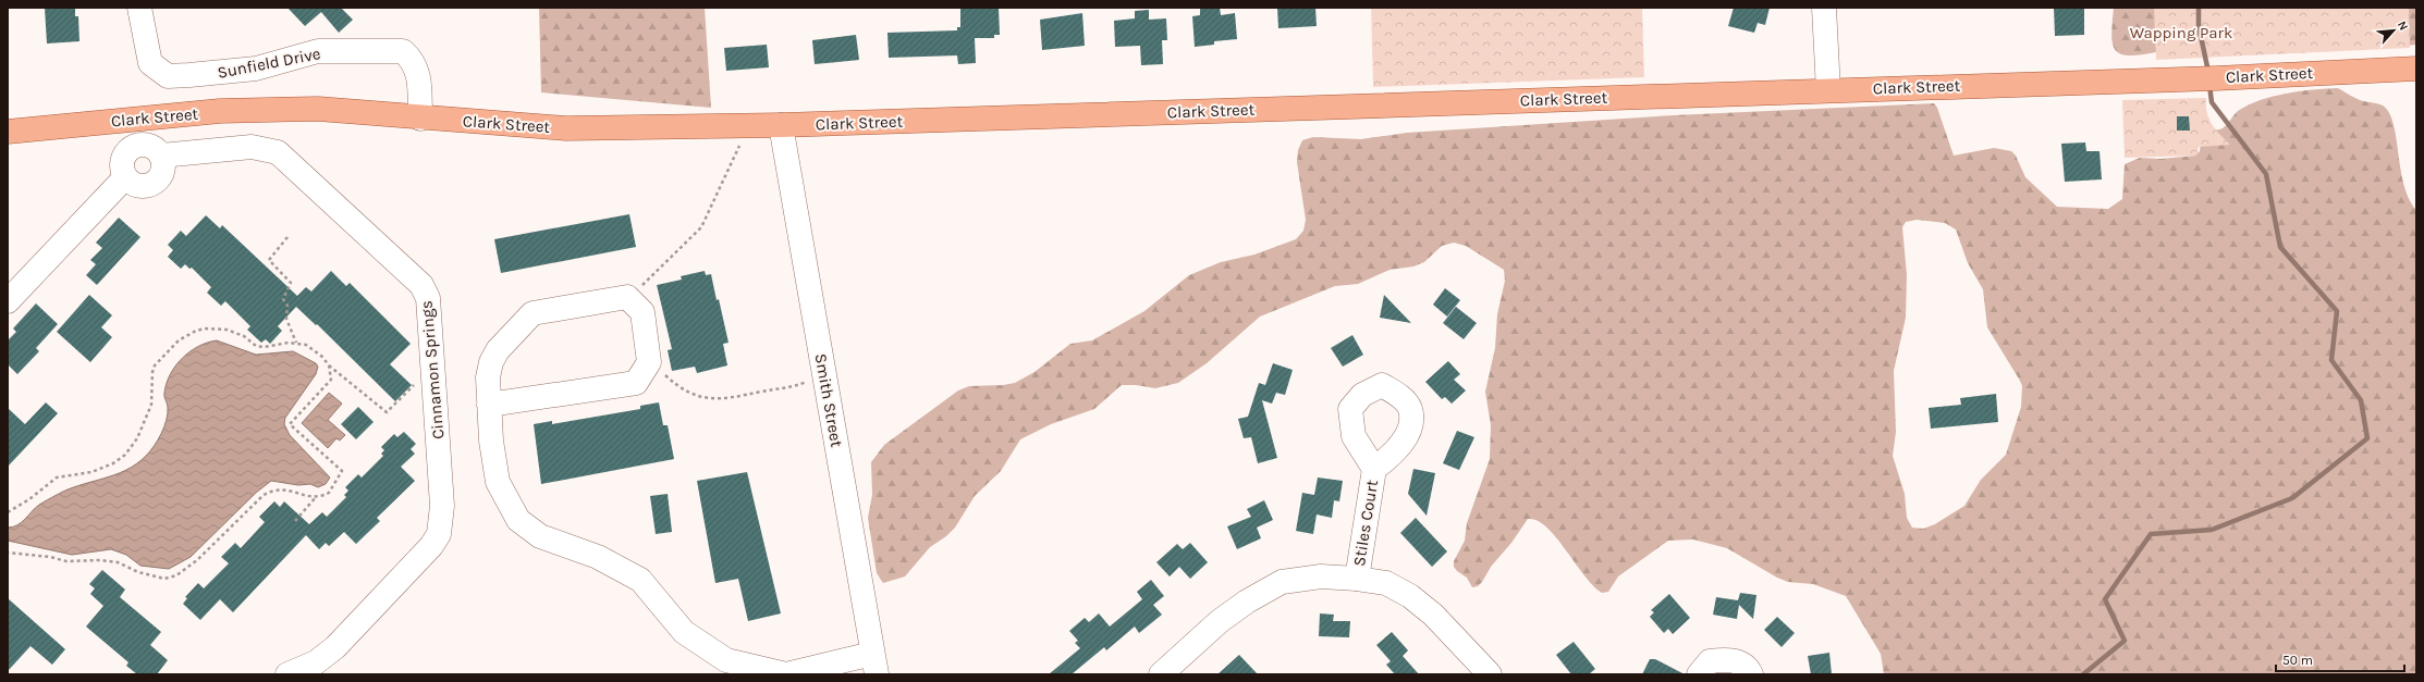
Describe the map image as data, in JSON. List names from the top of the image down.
{
  "streets": {
    "main road": ["Clark Street"],
    "street": [
      "Sunfield Drive",
      "Cinnamon Springs",
      "Smith Street",
      "Stiles Court"
    ]
  },
  "crossings": [
    ["Sunfield Drive", "Clark Street"],
    ["Clark Street", "Smith Street"]
  ],
  "parks": ["Wapping Park"],
  "scale_bar": "50 m",
  "north": "top right"
}
